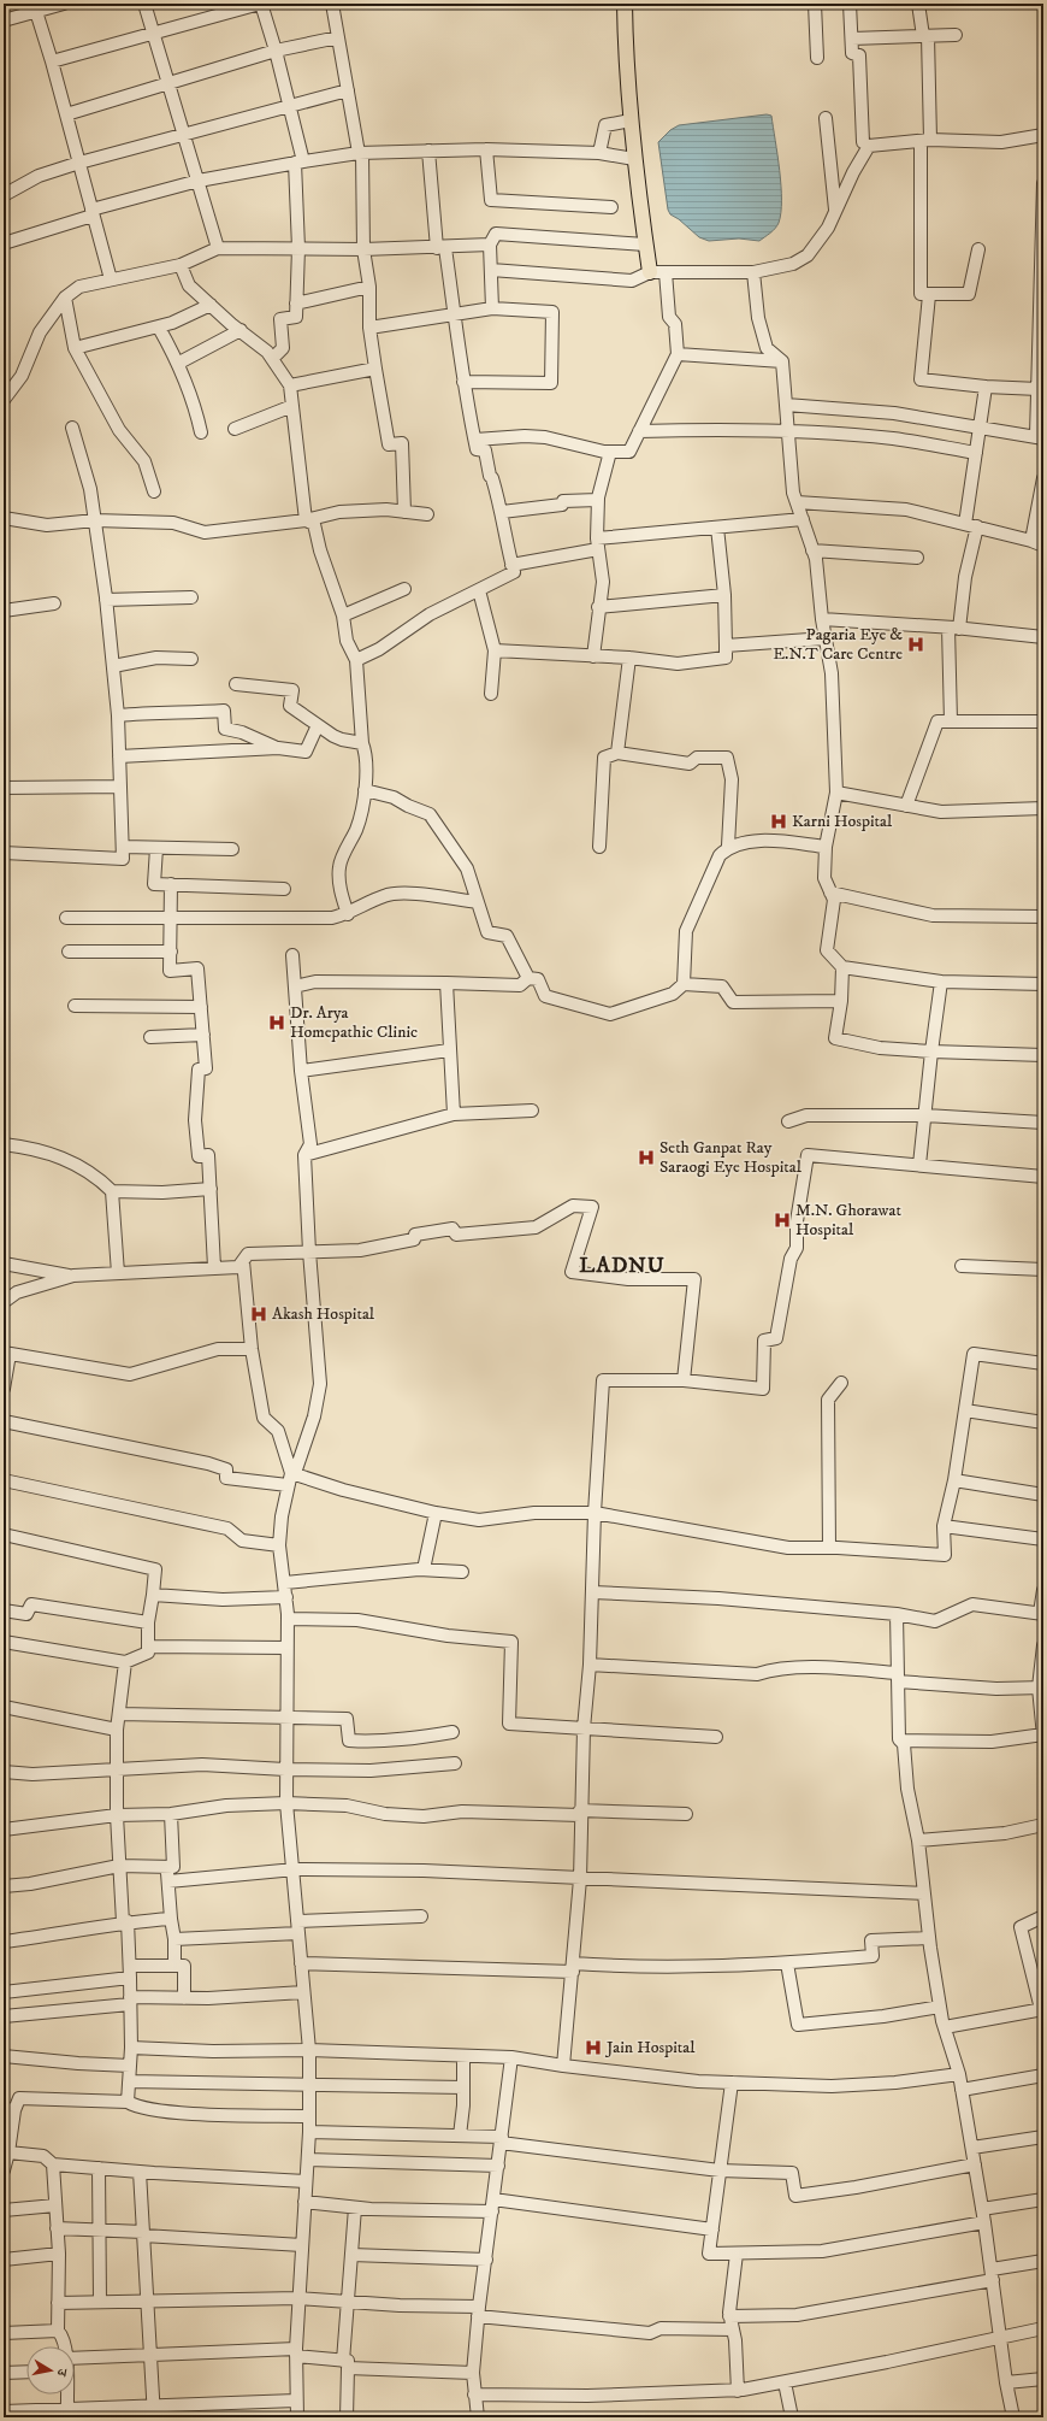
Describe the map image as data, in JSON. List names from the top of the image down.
{
  "districts": ["LADNU"],
  "places": {
    "hospital": [
      "Pagaria Eye & E.N.T Care Centre",
      "Karni Hospital",
      "Dr. Arya Homepathic Clinic",
      "Seth Ganpat Ray Saraogi Eye Hospital",
      "M.N. Ghorawat Hospital",
      "Akash Hospital",
      "Jain Hospital"
    ]
  },
  "north": "right"
}
